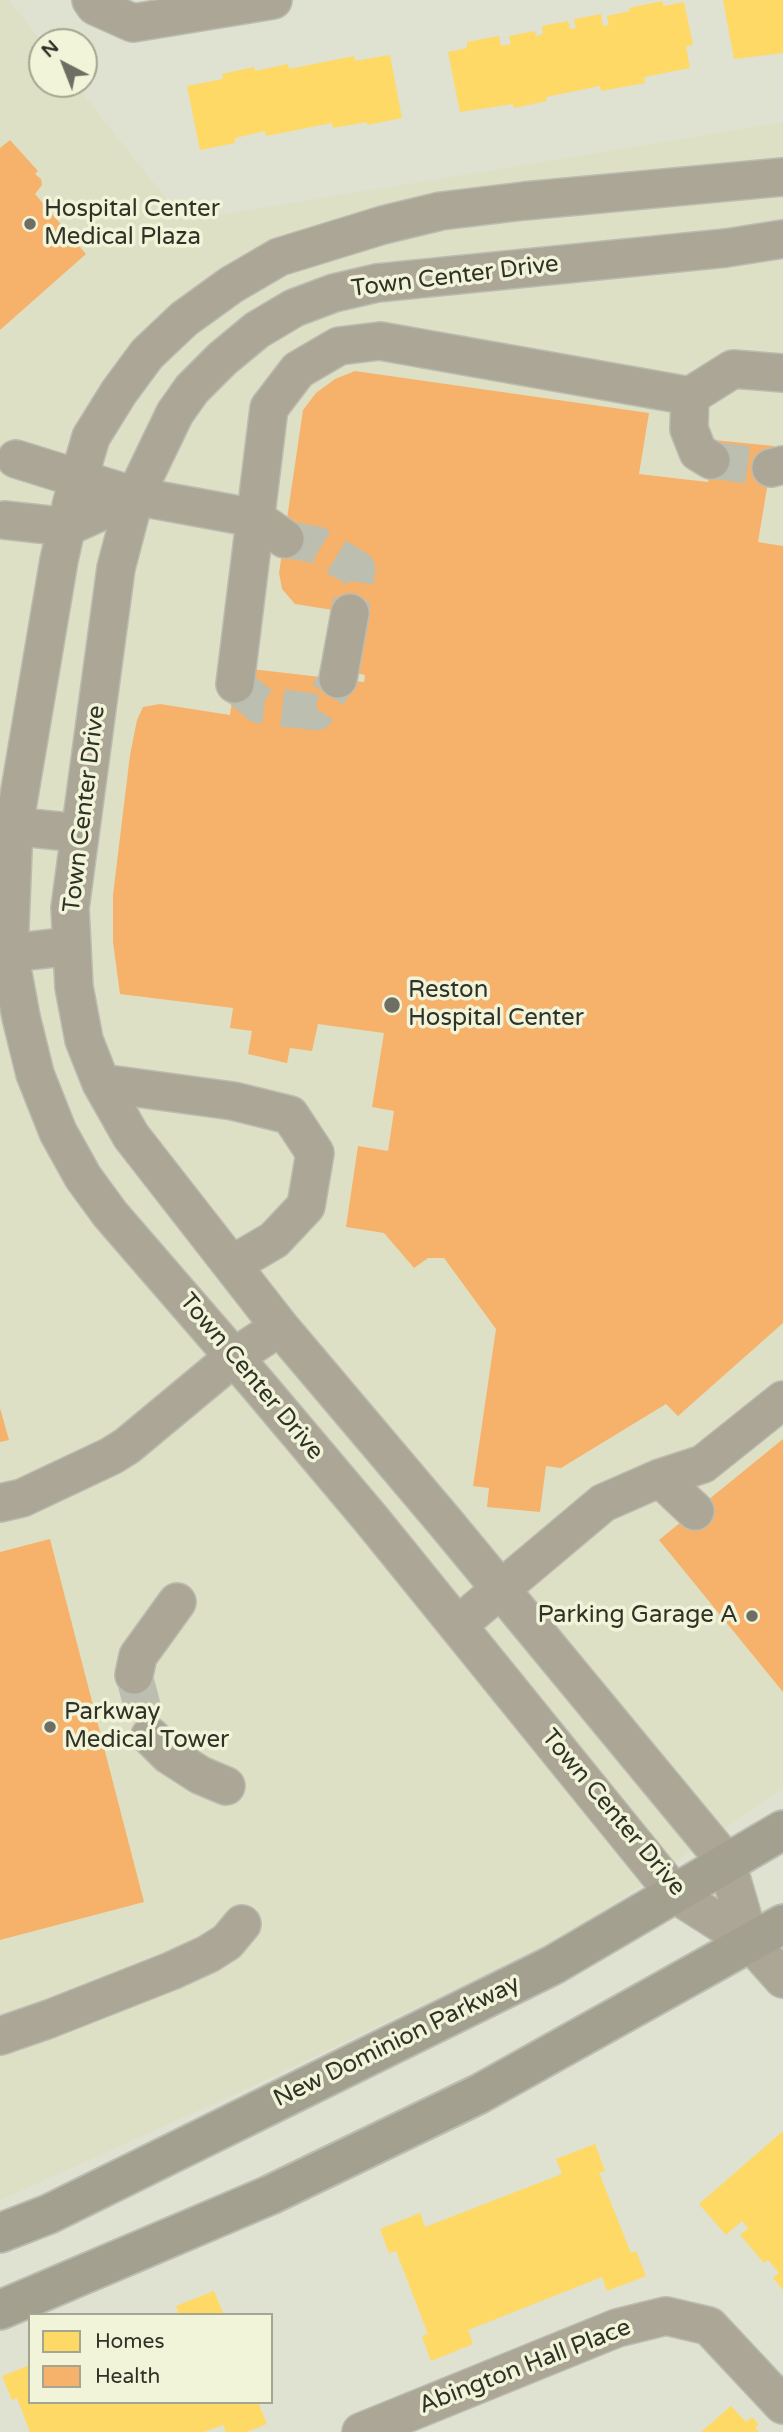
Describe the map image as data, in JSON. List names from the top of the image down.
{
  "streets": {
    "main road": ["New Dominion Parkway"],
    "street": ["Town Center Drive", "Abington Hall Place"]
  },
  "crossings": [
    ["Town Center Drive", "New Dominion Parkway"]
  ],
  "places": [
    "Hospital Center Medical Plaza",
    "Reston Hospital Center",
    "Parking Garage A",
    "Parkway Medical Tower"
  ],
  "legend": ["Homes", "Health"],
  "north": "top left"
}
